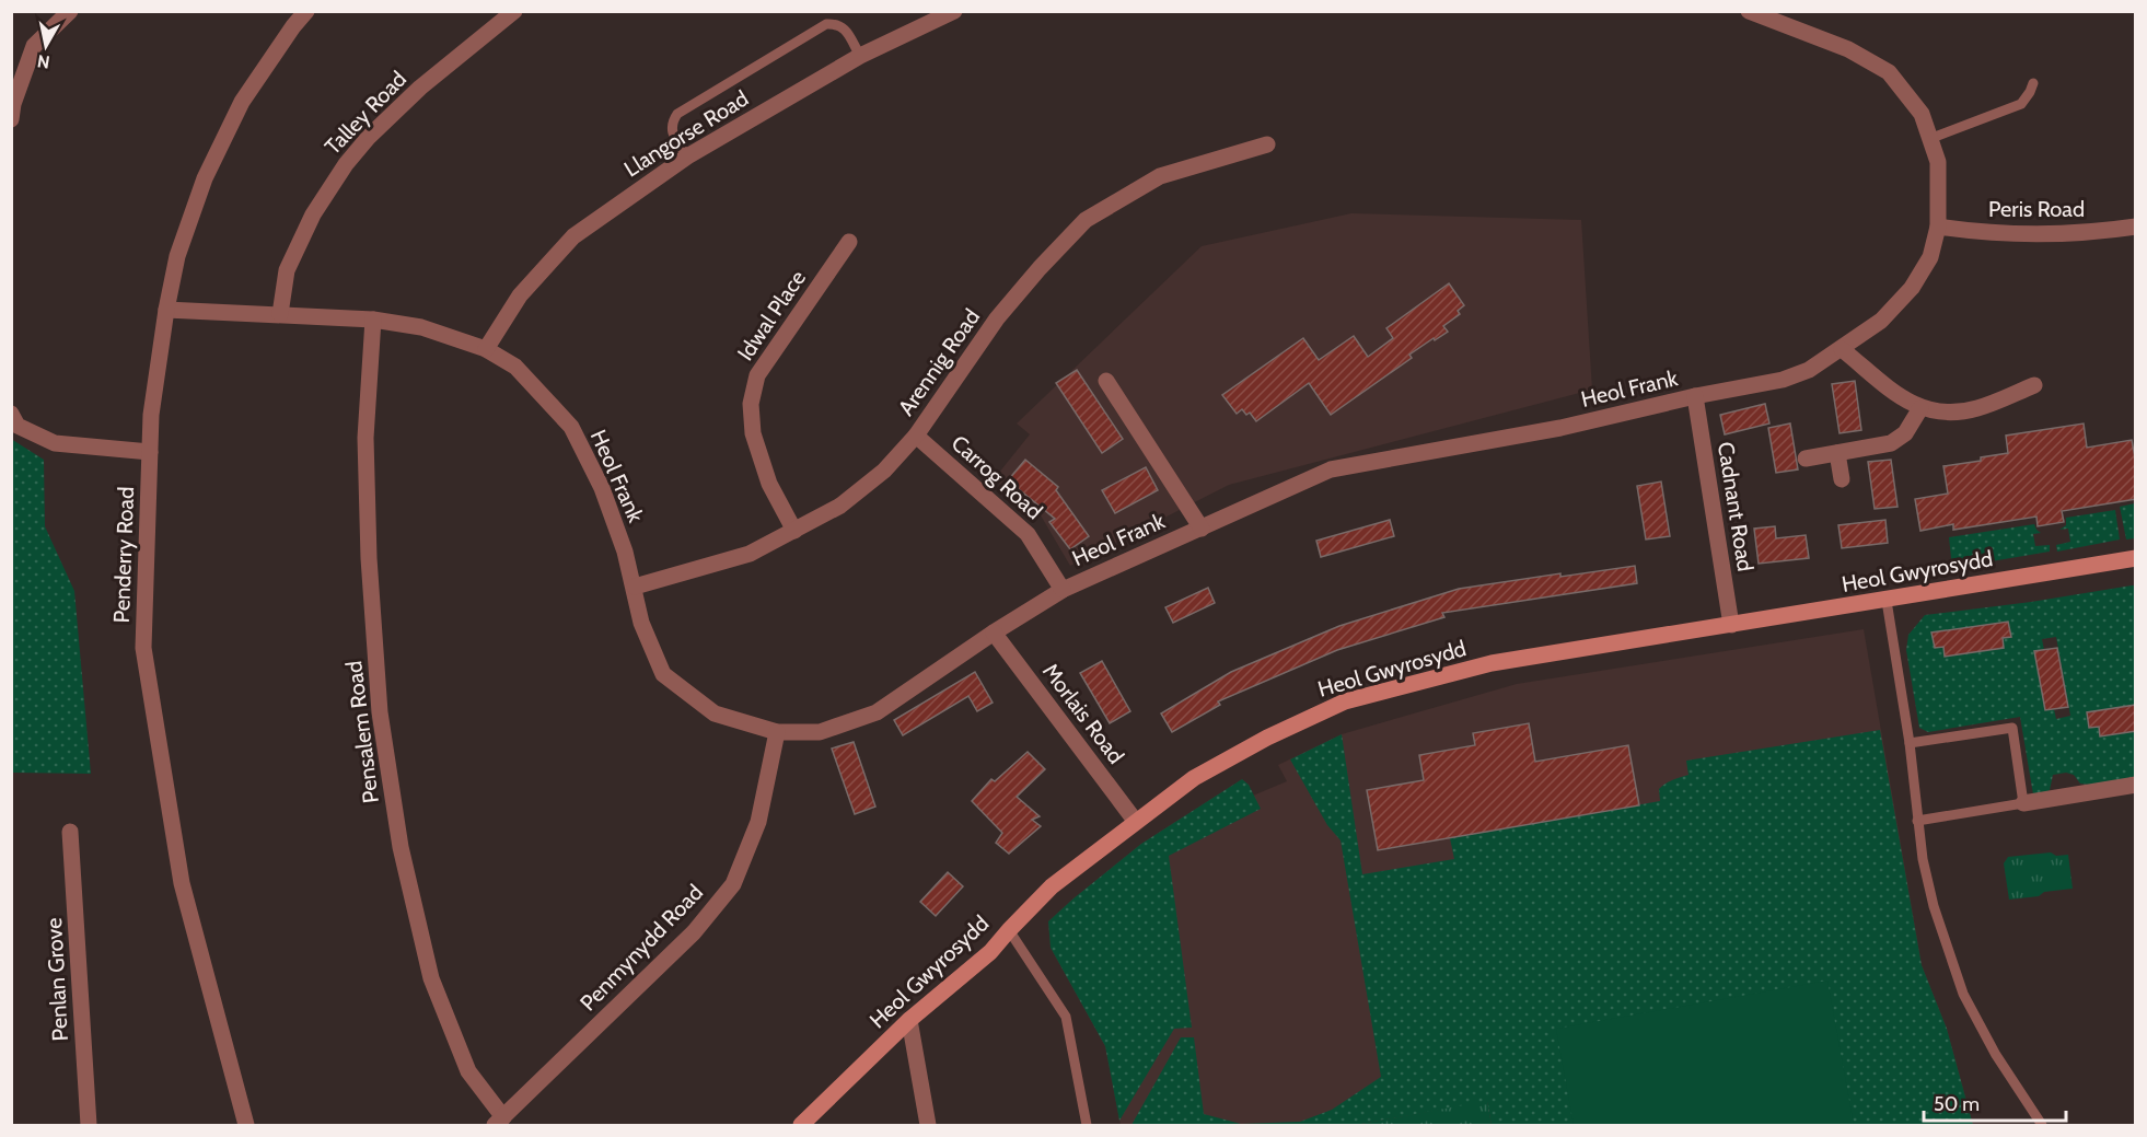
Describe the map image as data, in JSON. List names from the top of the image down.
{
  "streets": {
    "street": [
      "Talley Road",
      "Llangorse Road",
      "Peris Road",
      "Idwal Place",
      "Arennig Road",
      "Heol Frank",
      "Carrog Road",
      "Cadnant Road",
      "Penderry Road",
      "Heol Gwyrosydd",
      "Morlais Road",
      "Pensalem Road",
      "Penmynydd Road",
      "Penlan Grove"
    ]
  },
  "crossings": [
    ["Talley Road", "Heol Frank"],
    ["Llangorse Road", "Heol Frank"],
    ["Peris Road", "Heol Frank"],
    ["Idwal Place", "Arennig Road"],
    ["Arennig Road", "Heol Frank"],
    ["Arennig Road", "Carrog Road"],
    ["Heol Frank", "Carrog Road"],
    ["Heol Frank", "Cadnant Road"],
    ["Heol Frank", "Penderry Road"],
    ["Heol Frank", "Morlais Road"],
    ["Heol Frank", "Pensalem Road"],
    ["Heol Frank", "Penmynydd Road"],
    ["Cadnant Road", "Heol Gwyrosydd"],
    ["Heol Gwyrosydd", "Morlais Road"],
    ["Pensalem Road", "Penmynydd Road"]
  ],
  "scale_bar": "50 m",
  "north": "bottom"
}
